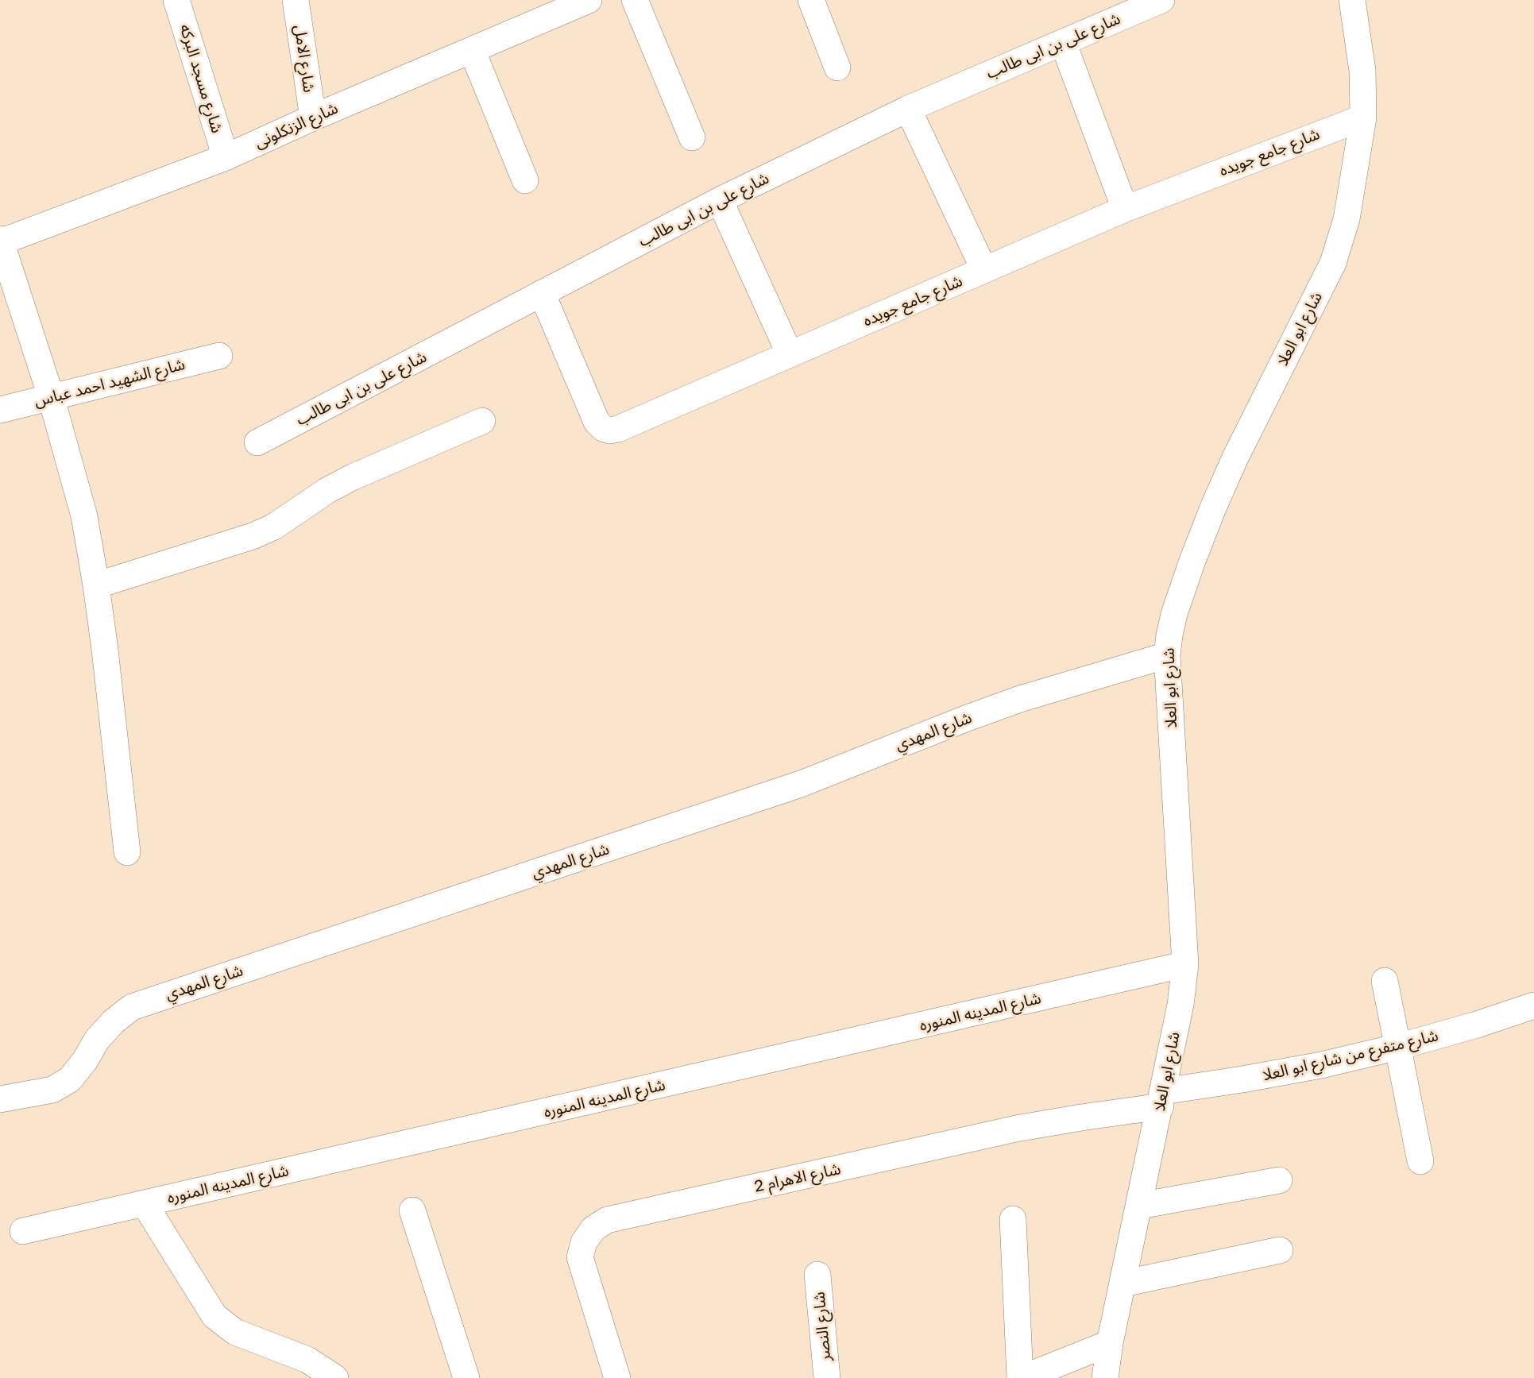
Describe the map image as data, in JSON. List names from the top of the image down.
{
  "streets": {
    "street": [
      "شارع على بن ابى طالب",
      "شارع الامل",
      "شارع مسجد البركه",
      "شارع الزنكلونى",
      "شارع جامع جويده",
      "شارع ابو العلا",
      "شارع الشهيد احمد عباس",
      "شارع المهدي",
      "شارع المدينه المنوره",
      "شارع متفرع من شارع ابو العلا",
      "شارع الاهرام 2",
      "شارع النصر"
    ]
  },
  "crossings": [
    ["شارع على بن ابى طالب", "شارع جامع جويده"],
    ["شارع الامل", "شارع الزنكلونى"],
    ["شارع مسجد البركه", "شارع الزنكلونى"],
    ["شارع جامع جويده", "شارع ابو العلا"],
    ["شارع ابو العلا", "شارع المهدي"],
    ["شارع ابو العلا", "شارع المدينه المنوره"],
    ["شارع ابو العلا", "شارع متفرع من شارع ابو العلا"],
    ["شارع ابو العلا", "شارع الاهرام 2"],
    ["شارع متفرع من شارع ابو العلا", "شارع الاهرام 2"]
  ]
}
